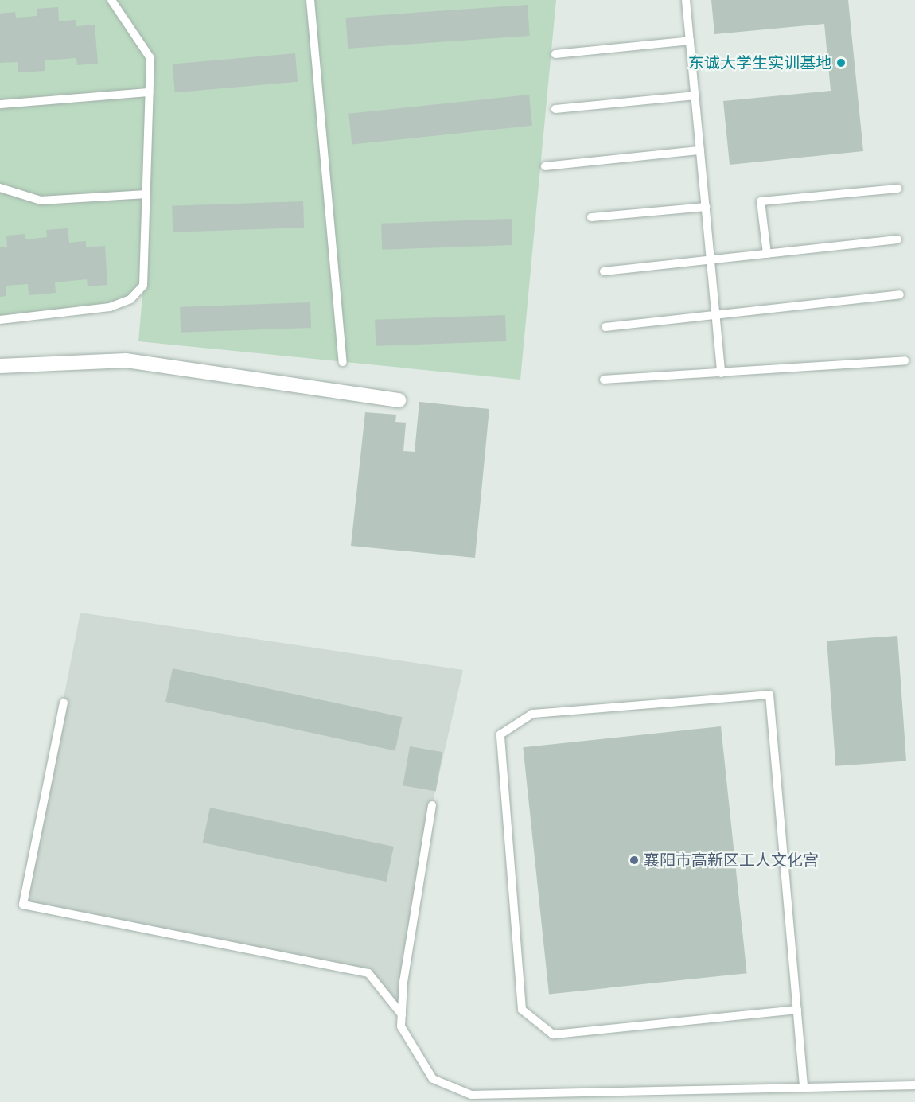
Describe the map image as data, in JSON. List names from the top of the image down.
{
  "places": ["东诚大学生实训基地", "襄阳市高新区工人文化宫"]
}
